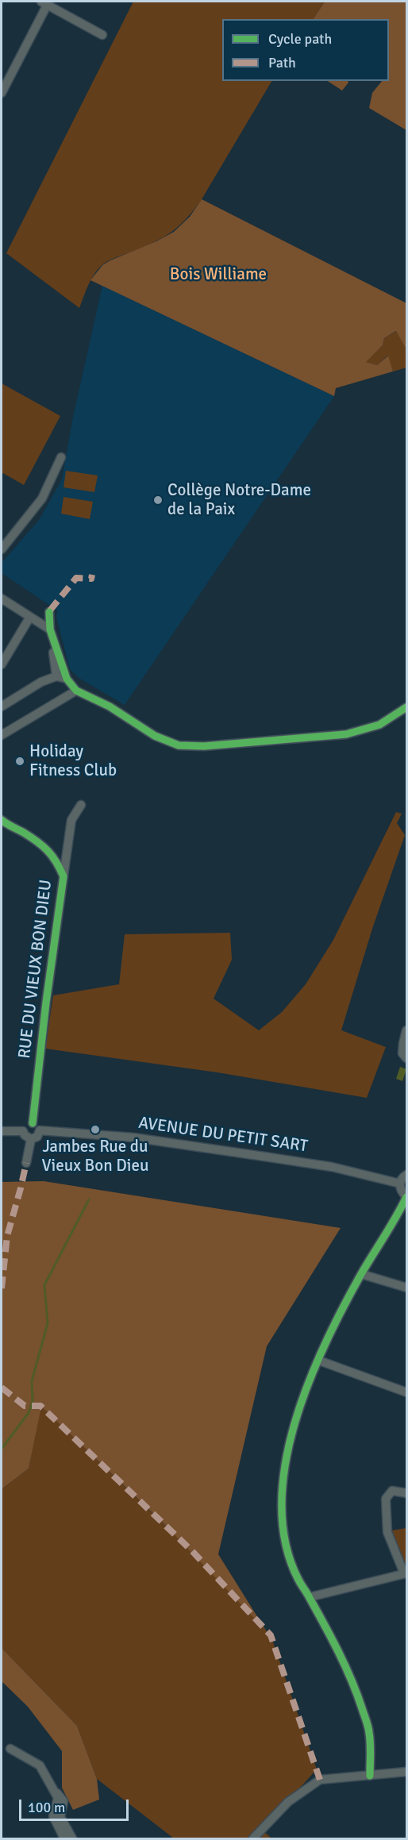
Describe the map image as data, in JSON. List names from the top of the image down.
{
  "streets": {
    "street": ["RUE DU VIEUX BON DIEU", "AVENUE DU PETIT SART"]
  },
  "crossings": [
    ["RUE DU VIEUX BON DIEU", "AVENUE DU PETIT SART"]
  ],
  "parks": ["Bois Williame"],
  "places": ["Collège Notre-Dame de la Paix", "Holiday Fitness Club", "Jambes Rue du Vieux Bon Dieu"],
  "legend": ["Cycle path", "Path"],
  "scale_bar": "100 m"
}
